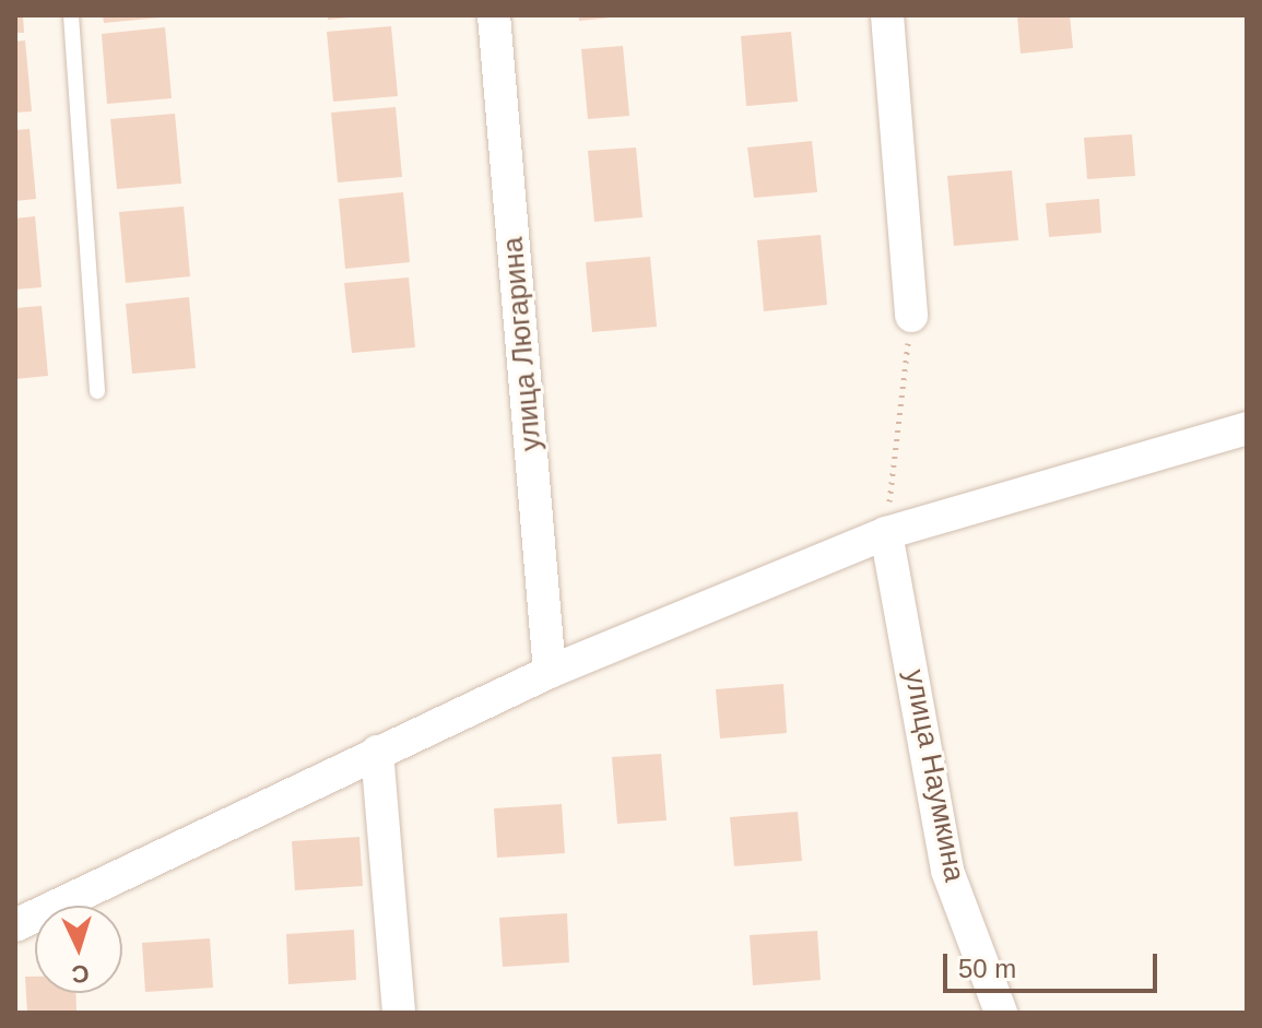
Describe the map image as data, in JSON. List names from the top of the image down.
{
  "streets": {
    "street": ["улица Люгарина", "улица Наумкина"]
  },
  "scale_bar": "50 m",
  "north": "bottom"
}
